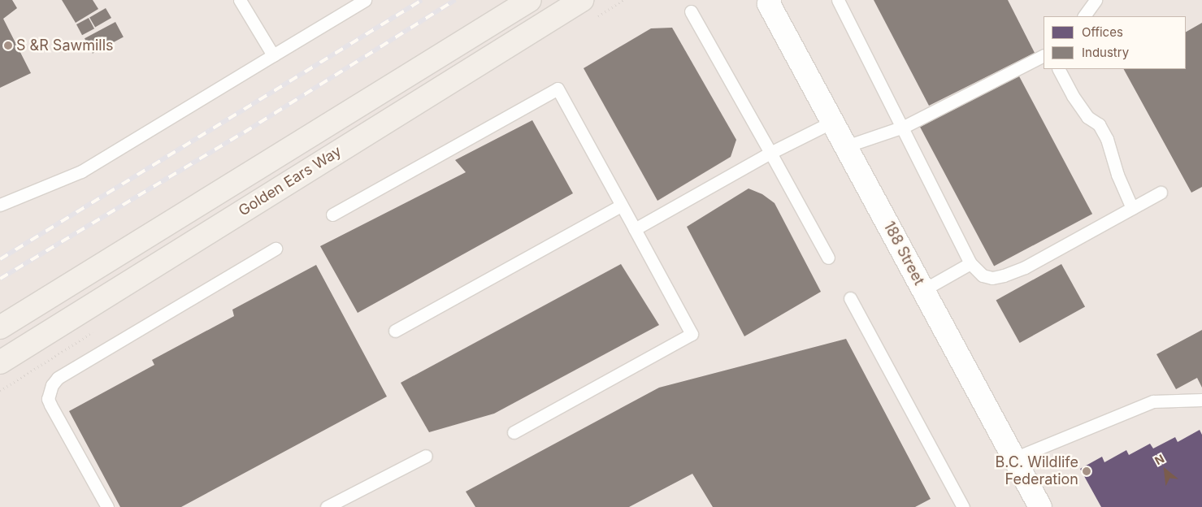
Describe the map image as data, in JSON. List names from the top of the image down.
{
  "streets": {
    "main road": ["Golden Ears Way"],
    "street": ["188 Street"]
  },
  "places": ["S &R Sawmills", "B.C. Wildlife Federation"],
  "legend": ["Offices", "Industry"],
  "north": "top left"
}
